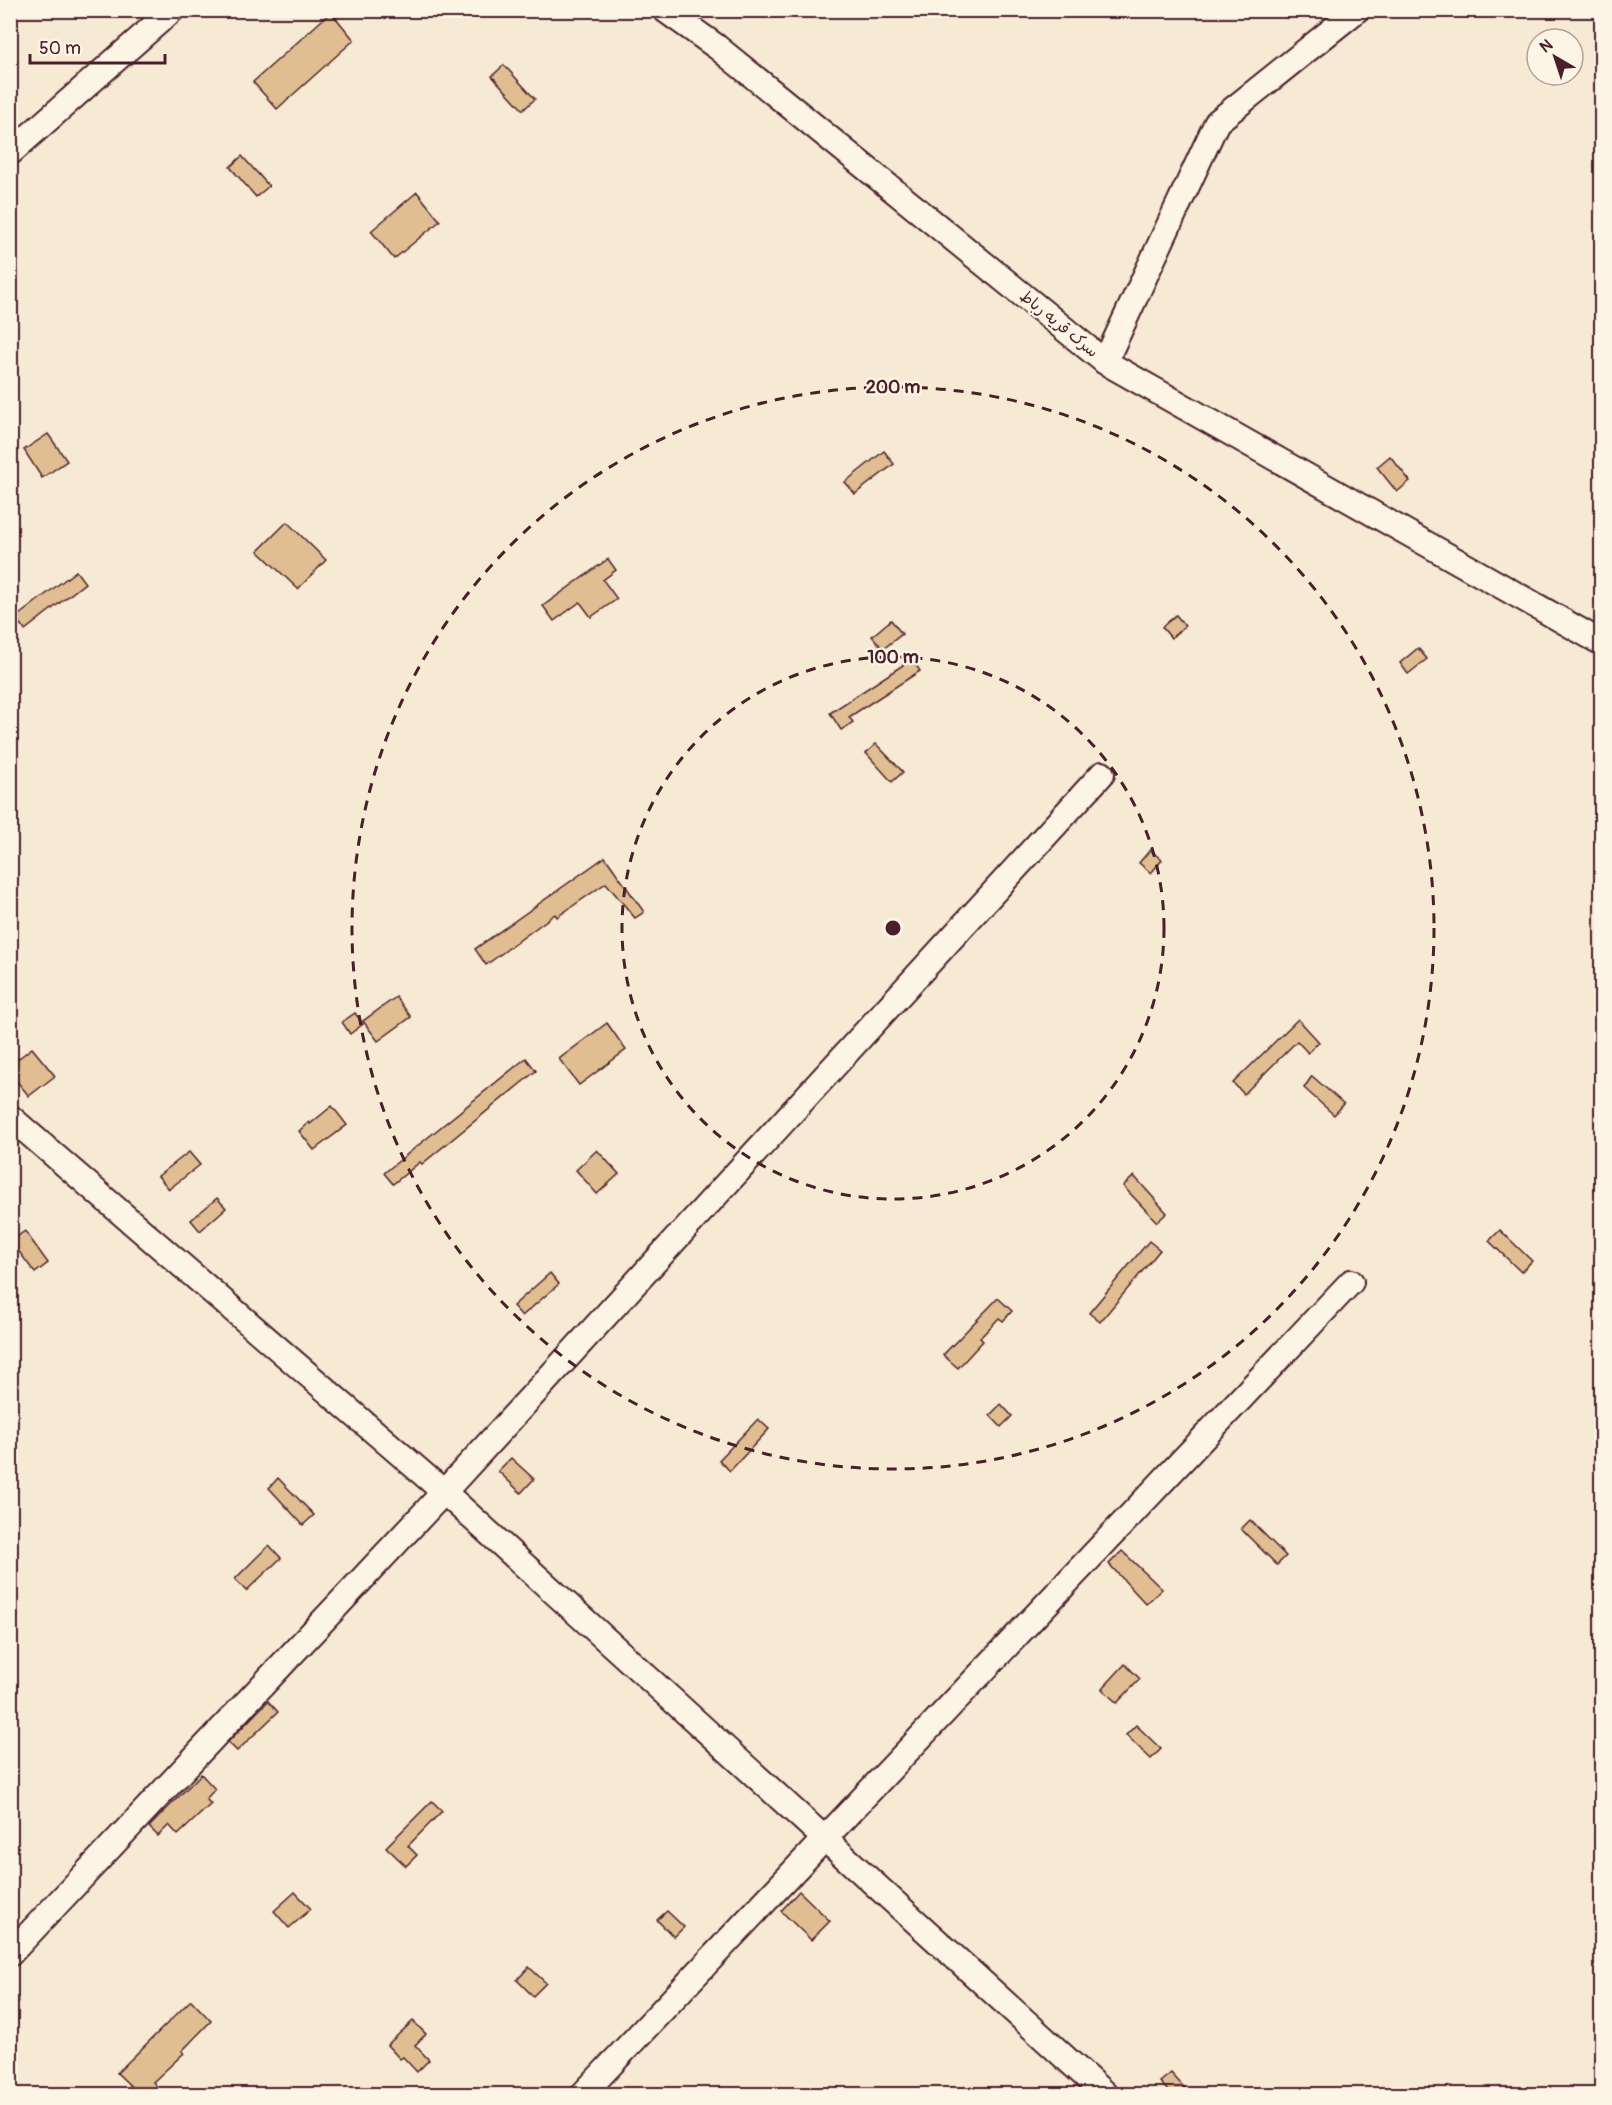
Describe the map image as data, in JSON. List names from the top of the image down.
{
  "streets": {
    "street": ["سرک قریه رباط"]
  },
  "scale_bar": "50 m",
  "north": "top left",
  "rings": ["200 m", "100 m"]
}
